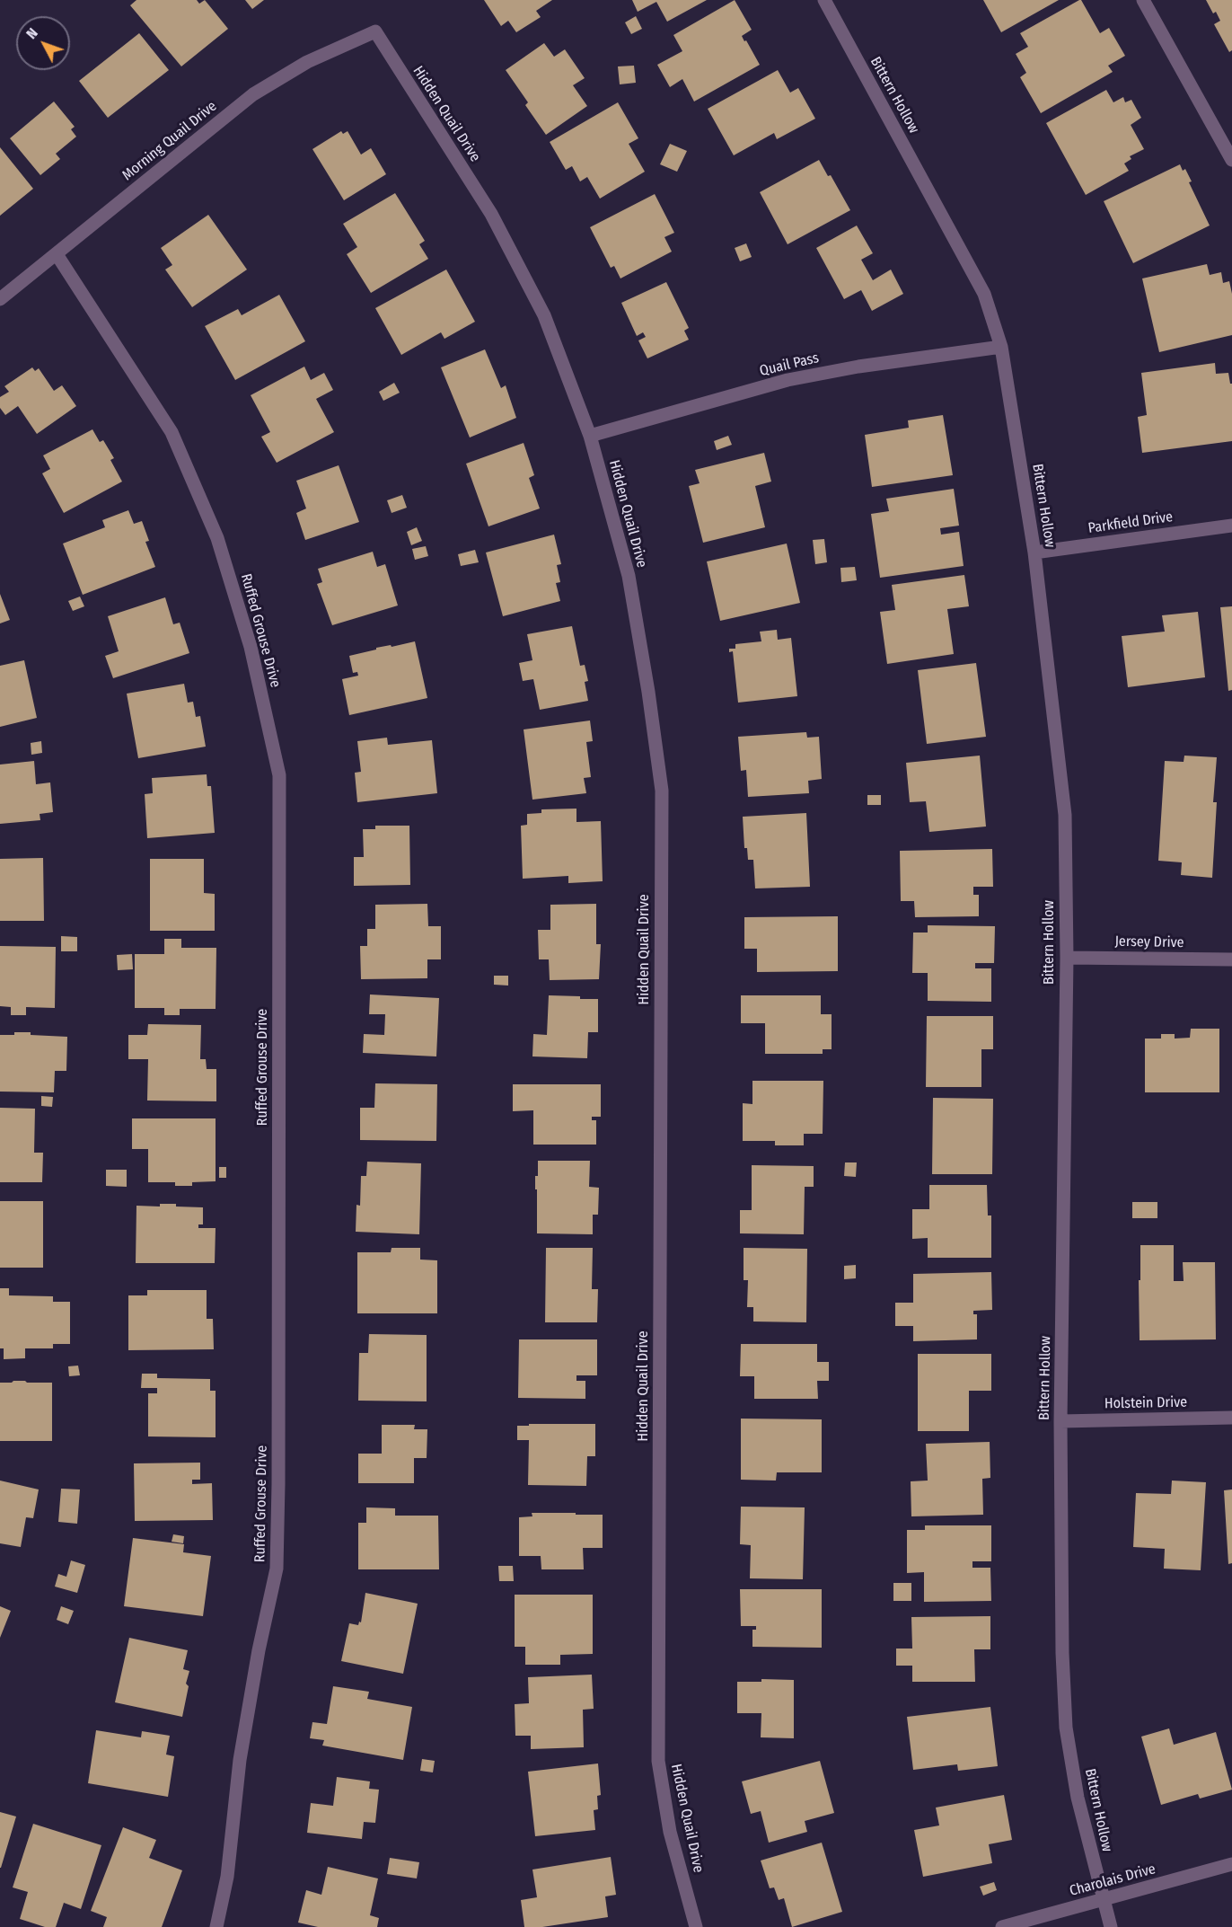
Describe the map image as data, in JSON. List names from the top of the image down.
{
  "streets": {
    "street": [
      "Bittern Hollow",
      "Hidden Quail Drive",
      "Morning Quail Drive",
      "Quail Pass",
      "Parkfield Drive",
      "Ruffed Grouse Drive",
      "Jersey Drive",
      "Holstein Drive",
      "Charolais Drive"
    ]
  },
  "crossings": [
    ["Bittern Hollow", "Quail Pass"],
    ["Bittern Hollow", "Parkfield Drive"],
    ["Bittern Hollow", "Jersey Drive"],
    ["Bittern Hollow", "Holstein Drive"],
    ["Bittern Hollow", "Charolais Drive"],
    ["Hidden Quail Drive", "Morning Quail Drive"],
    ["Hidden Quail Drive", "Quail Pass"],
    ["Morning Quail Drive", "Ruffed Grouse Drive"]
  ],
  "north": "top left"
}
